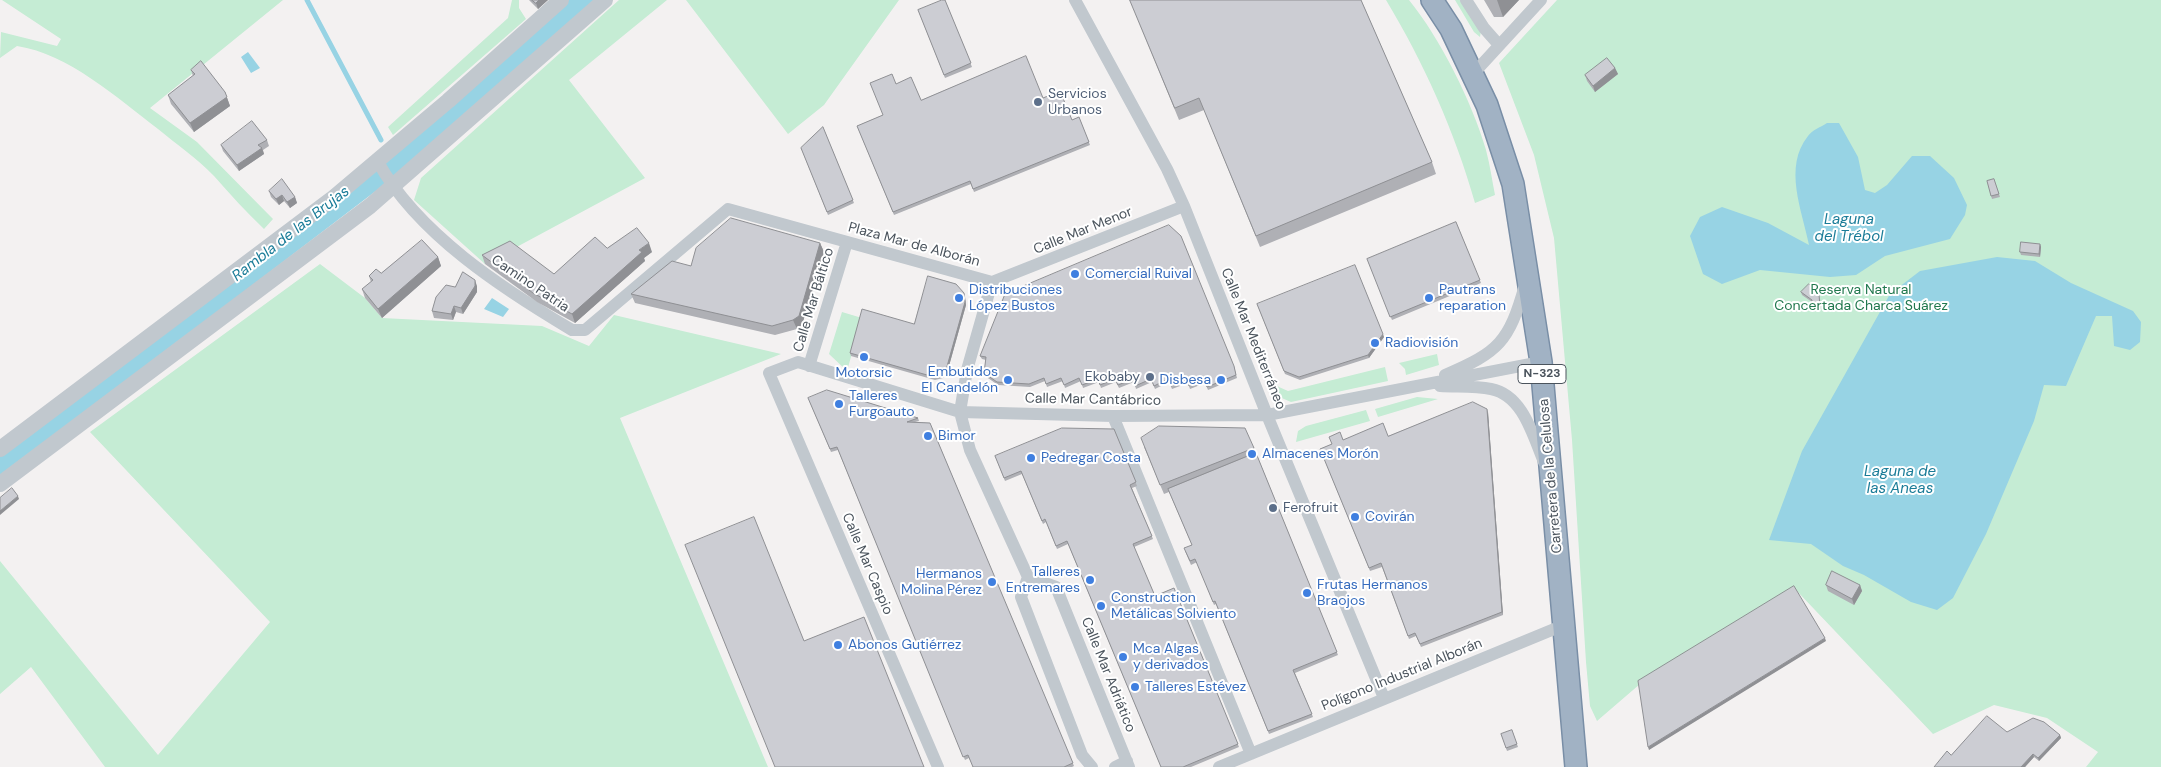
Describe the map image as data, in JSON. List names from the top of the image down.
{
  "streets": {
    "highway": ["N-323", "Carretera de la Celulosa"],
    "street": [
      "Calle Mar Menor",
      "Plaza Mar de Alborán",
      "Camino Patria",
      "Calle Mar Báltico",
      "Calle Mar Mediterráneo",
      "Calle Mar Cantábrico",
      "Calle Mar Caspio",
      "Calle Mar Adriático",
      "Polígono Industrial Alborán"
    ]
  },
  "crossings": [
    ["Calle Mar Menor", "Plaza Mar de Alborán"],
    ["Calle Mar Menor", "Calle Mar Mediterráneo"],
    ["Plaza Mar de Alborán", "Camino Patria"],
    ["Plaza Mar de Alborán", "Calle Mar Báltico"],
    ["Plaza Mar de Alborán", "Calle Mar Cantábrico"],
    ["Calle Mar Báltico", "Calle Mar Cantábrico"],
    ["Calle Mar Mediterráneo", "Calle Mar Cantábrico"],
    ["Calle Mar Mediterráneo", "Polígono Industrial Alborán"],
    ["Calle Mar Cantábrico", "Carretera de la Celulosa"],
    ["Calle Mar Cantábrico", "Calle Mar Caspio"],
    ["Carretera de la Celulosa", "Polígono Industrial Alborán"]
  ],
  "water": ["Laguna del Trébol", "Rambla de las Brujas", "Laguna de las Aneas"],
  "parks": ["Reserva Natural Concertada Charca Suárez"],
  "places": [
    "Servicios Urbanos",
    "Comercial Ruival",
    "Distribuciones López Bustos",
    "Pautrans reparation",
    "Radiovisión",
    "Motorsic",
    "Ekobaby",
    "Embutidos El Candelón",
    "Disbesa",
    "Talleres Furgoauto",
    "Bimor",
    "Almacenes Morón",
    "Pedregar Costa",
    "Ferofruit",
    "Covirán",
    "Talleres Entremares",
    "Hermanos Molina Pérez",
    "Frutas Hermanos Braojos",
    "Construction Metálicas Solviento",
    "Abonos Gutiérrez",
    "Mca Algas y derivados",
    "Talleres Estévez"
  ]
}
